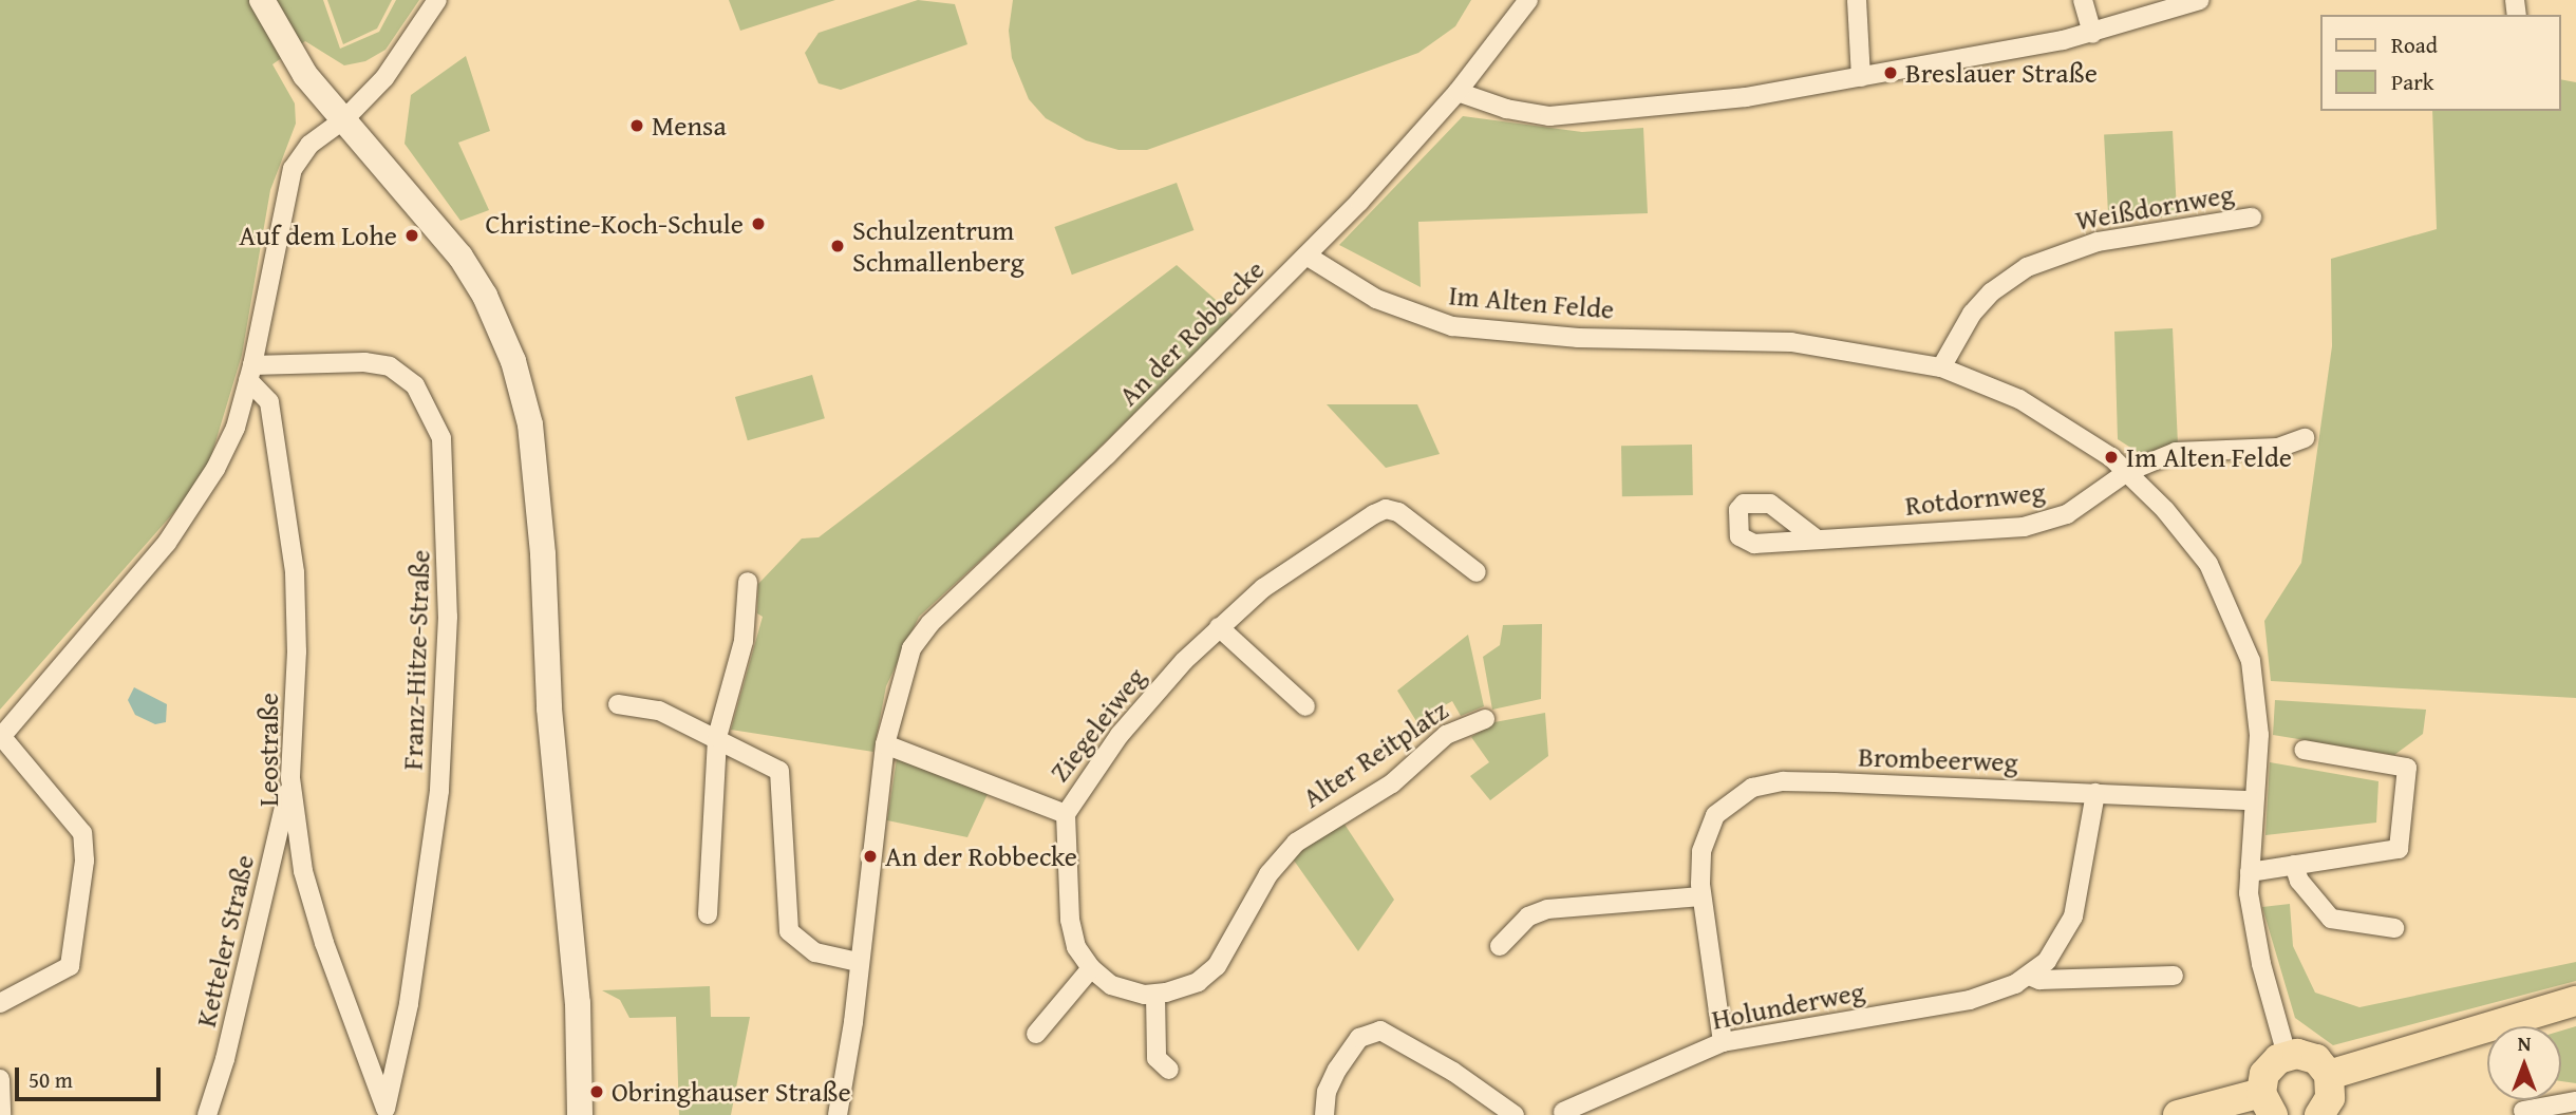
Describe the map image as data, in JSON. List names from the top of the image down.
{
  "streets": {
    "street": [
      "Weißdornweg",
      "Im Alten Felde",
      "An der Robbecke",
      "Rotdornweg",
      "Franz-Hitze-Straße",
      "Ziegeleiweg",
      "Leostraße",
      "Alter Reitplatz",
      "Brombeerweg",
      "Ketteler Straße",
      "Holunderweg"
    ]
  },
  "crossings": [
    ["Weißdornweg", "Im Alten Felde"],
    ["Im Alten Felde", "An der Robbecke"],
    ["Im Alten Felde", "Rotdornweg"],
    ["Im Alten Felde", "Brombeerweg"],
    ["An der Robbecke", "Ziegeleiweg"],
    ["Franz-Hitze-Straße", "Leostraße"],
    ["Ziegeleiweg", "Alter Reitplatz"],
    ["Leostraße", "Ketteler Straße"],
    ["Brombeerweg", "Holunderweg"]
  ],
  "places": [
    "Breslauer Straße",
    "Mensa",
    "Christine-Koch-Schule",
    "Auf dem Lohe",
    "Schulzentrum Schmallenberg",
    "Im Alten Felde",
    "An der Robbecke",
    "Obringhauser Straße"
  ],
  "legend": ["Road", "Park"],
  "scale_bar": "50 m",
  "north": "top"
}
